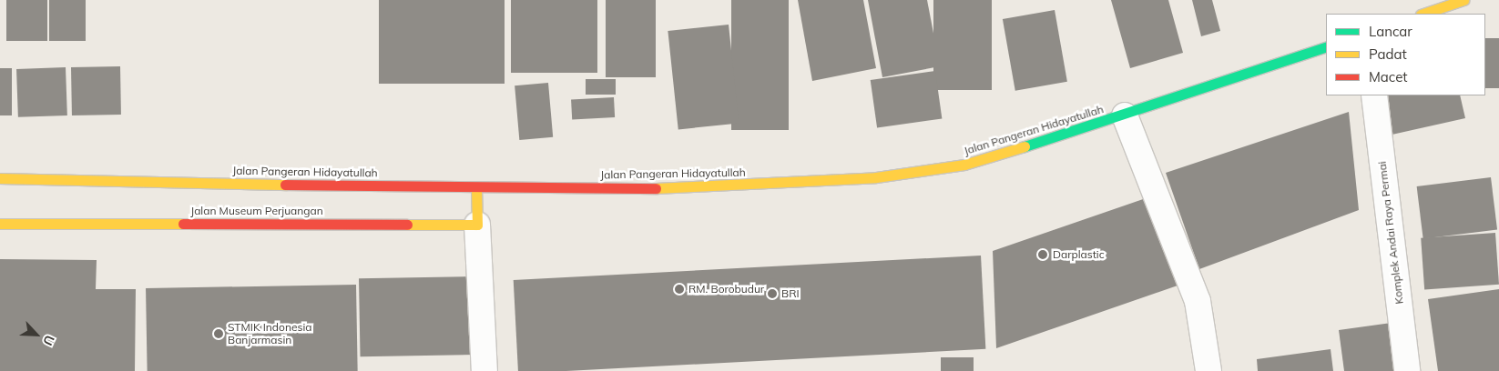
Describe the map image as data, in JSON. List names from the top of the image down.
{
  "streets": {
    "main road": ["Jalan Pangeran Hidayatullah", "Jalan Museum Perjuangan"],
    "street": ["Komplek Andai Raya Permai"]
  },
  "places": [
    "Darplastic",
    "RM. Borobudur",
    "BRI",
    "STMIK Indonesia Banjarmasin"
  ],
  "legend": ["Lancar", "Padat", "Macet"],
  "north": "bottom right"
}
